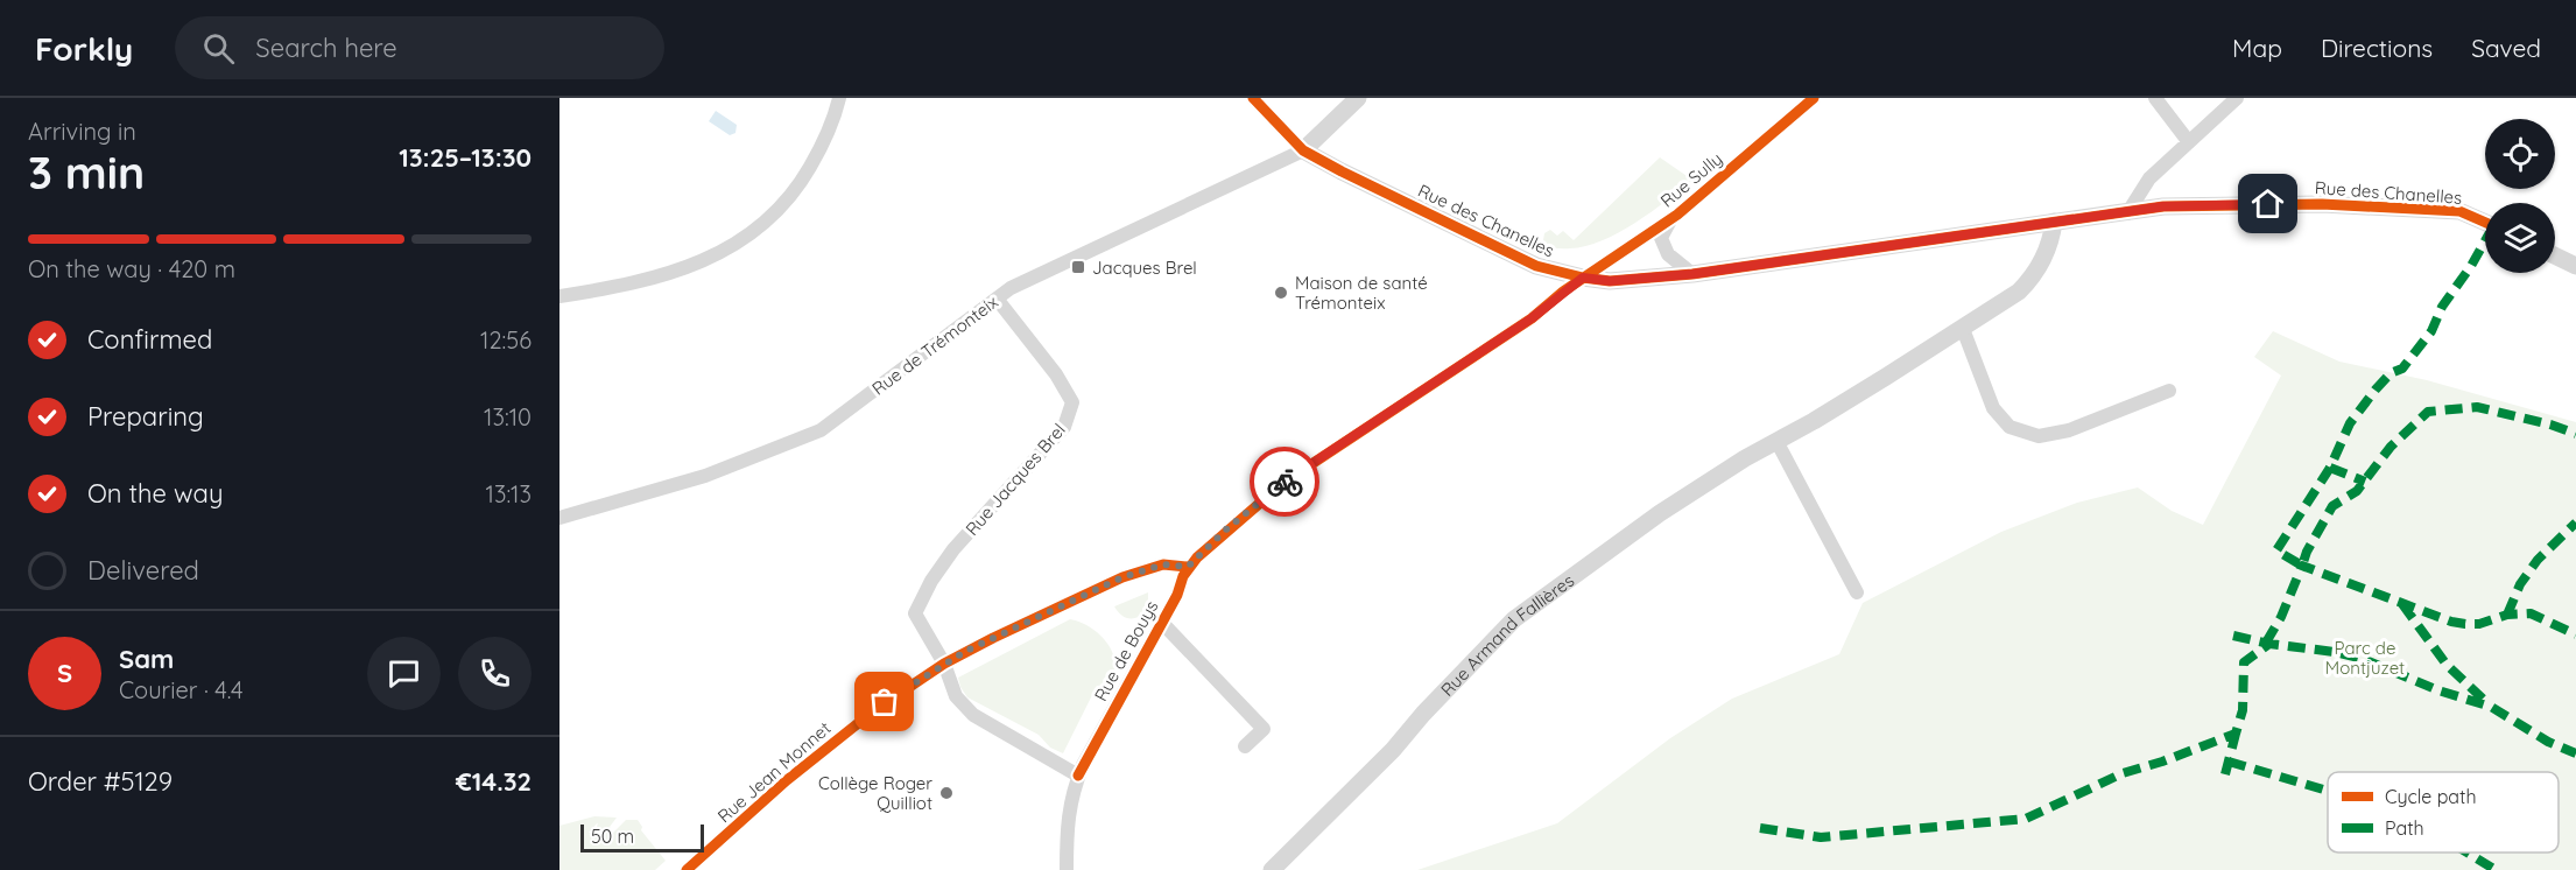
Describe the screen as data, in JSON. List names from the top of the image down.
{
  "streets": {
    "street": [
      "Rue Sully",
      "Rue des Chanelles",
      "Rue de Trémonteix",
      "Rue Jacques Brel",
      "Rue Armand Fallières",
      "Rue de Bouys",
      "Rue Jean Monnet"
    ]
  },
  "crossings": [
    ["Rue Sully", "Rue des Chanelles"],
    ["Rue Sully", "Rue de Bouys"],
    ["Rue des Chanelles", "Rue de Trémonteix"],
    ["Rue des Chanelles", "Rue Armand Fallières"],
    ["Rue des Chanelles", "Rue de Bouys"],
    ["Rue de Trémonteix", "Rue Jacques Brel"],
    ["Rue Jacques Brel", "Rue Jean Monnet"],
    ["Rue de Bouys", "Rue Jean Monnet"]
  ],
  "parks": ["Parc de Montjuzet"],
  "places": {
    "transit": ["Jacques Brel"],
    "other": ["Maison de santé Trémonteix", "Collège Roger Quilliot"]
  },
  "legend": ["Cycle path", "Path"],
  "scale_bar": "50 m",
  "page": {
    "header": "Forkly",
    "search": "Search here",
    "nav": ["Map", "Directions", "Saved"],
    "heading": ["3 min", "Arriving in", "13:25–13:30"],
    "panel": [
      "Sam",
      "Courier · 4.4",
      "Order #5129",
      "€14.32"
    ],
    "bar": "On the way · 420 m",
    "list": [
      ["Confirmed", "12:56"],
      ["Preparing", "13:10"],
      ["On the way", "13:13"],
      "Delivered"
    ],
    "round": "S",
    "scale": "50 m"
  }
}
